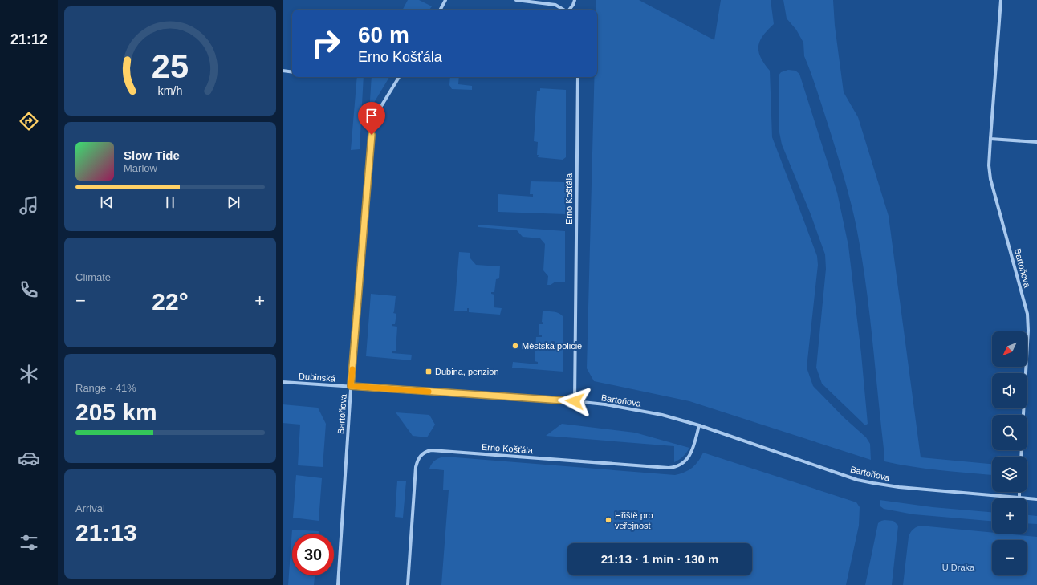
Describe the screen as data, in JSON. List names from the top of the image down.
{
  "streets": {
    "street": ["Erno Košťála", "Bartoňova", "Dubinská"]
  },
  "crossings": [
    ["Erno Košťála", "Bartoňova"],
    ["Bartoňova", "Dubinská"]
  ],
  "parks": ["U Draka"],
  "places": {
    "other": ["Městská policie", "Hřiště pro veřejnost"],
    "transit": ["Dubina, penzion"]
  },
  "north": "bottom left",
  "page": {
    "tabs": "21:12",
    "turn": ["60 m", "Erno Košťála"],
    "song": ["Slow Tide", "Marlow"],
    "tile": [
      "Climate",
      ["Range · 41%", "205 km"],
      ["Arrival", "21:13"]
    ],
    "heat": ["−", "22°", "+"],
    "map_buttons": ["+", "−"],
    "limit": "30",
    "trip": "21:13 · 1 min · 130 m",
    "gauge": ["25", "km/h"]
  }
}
